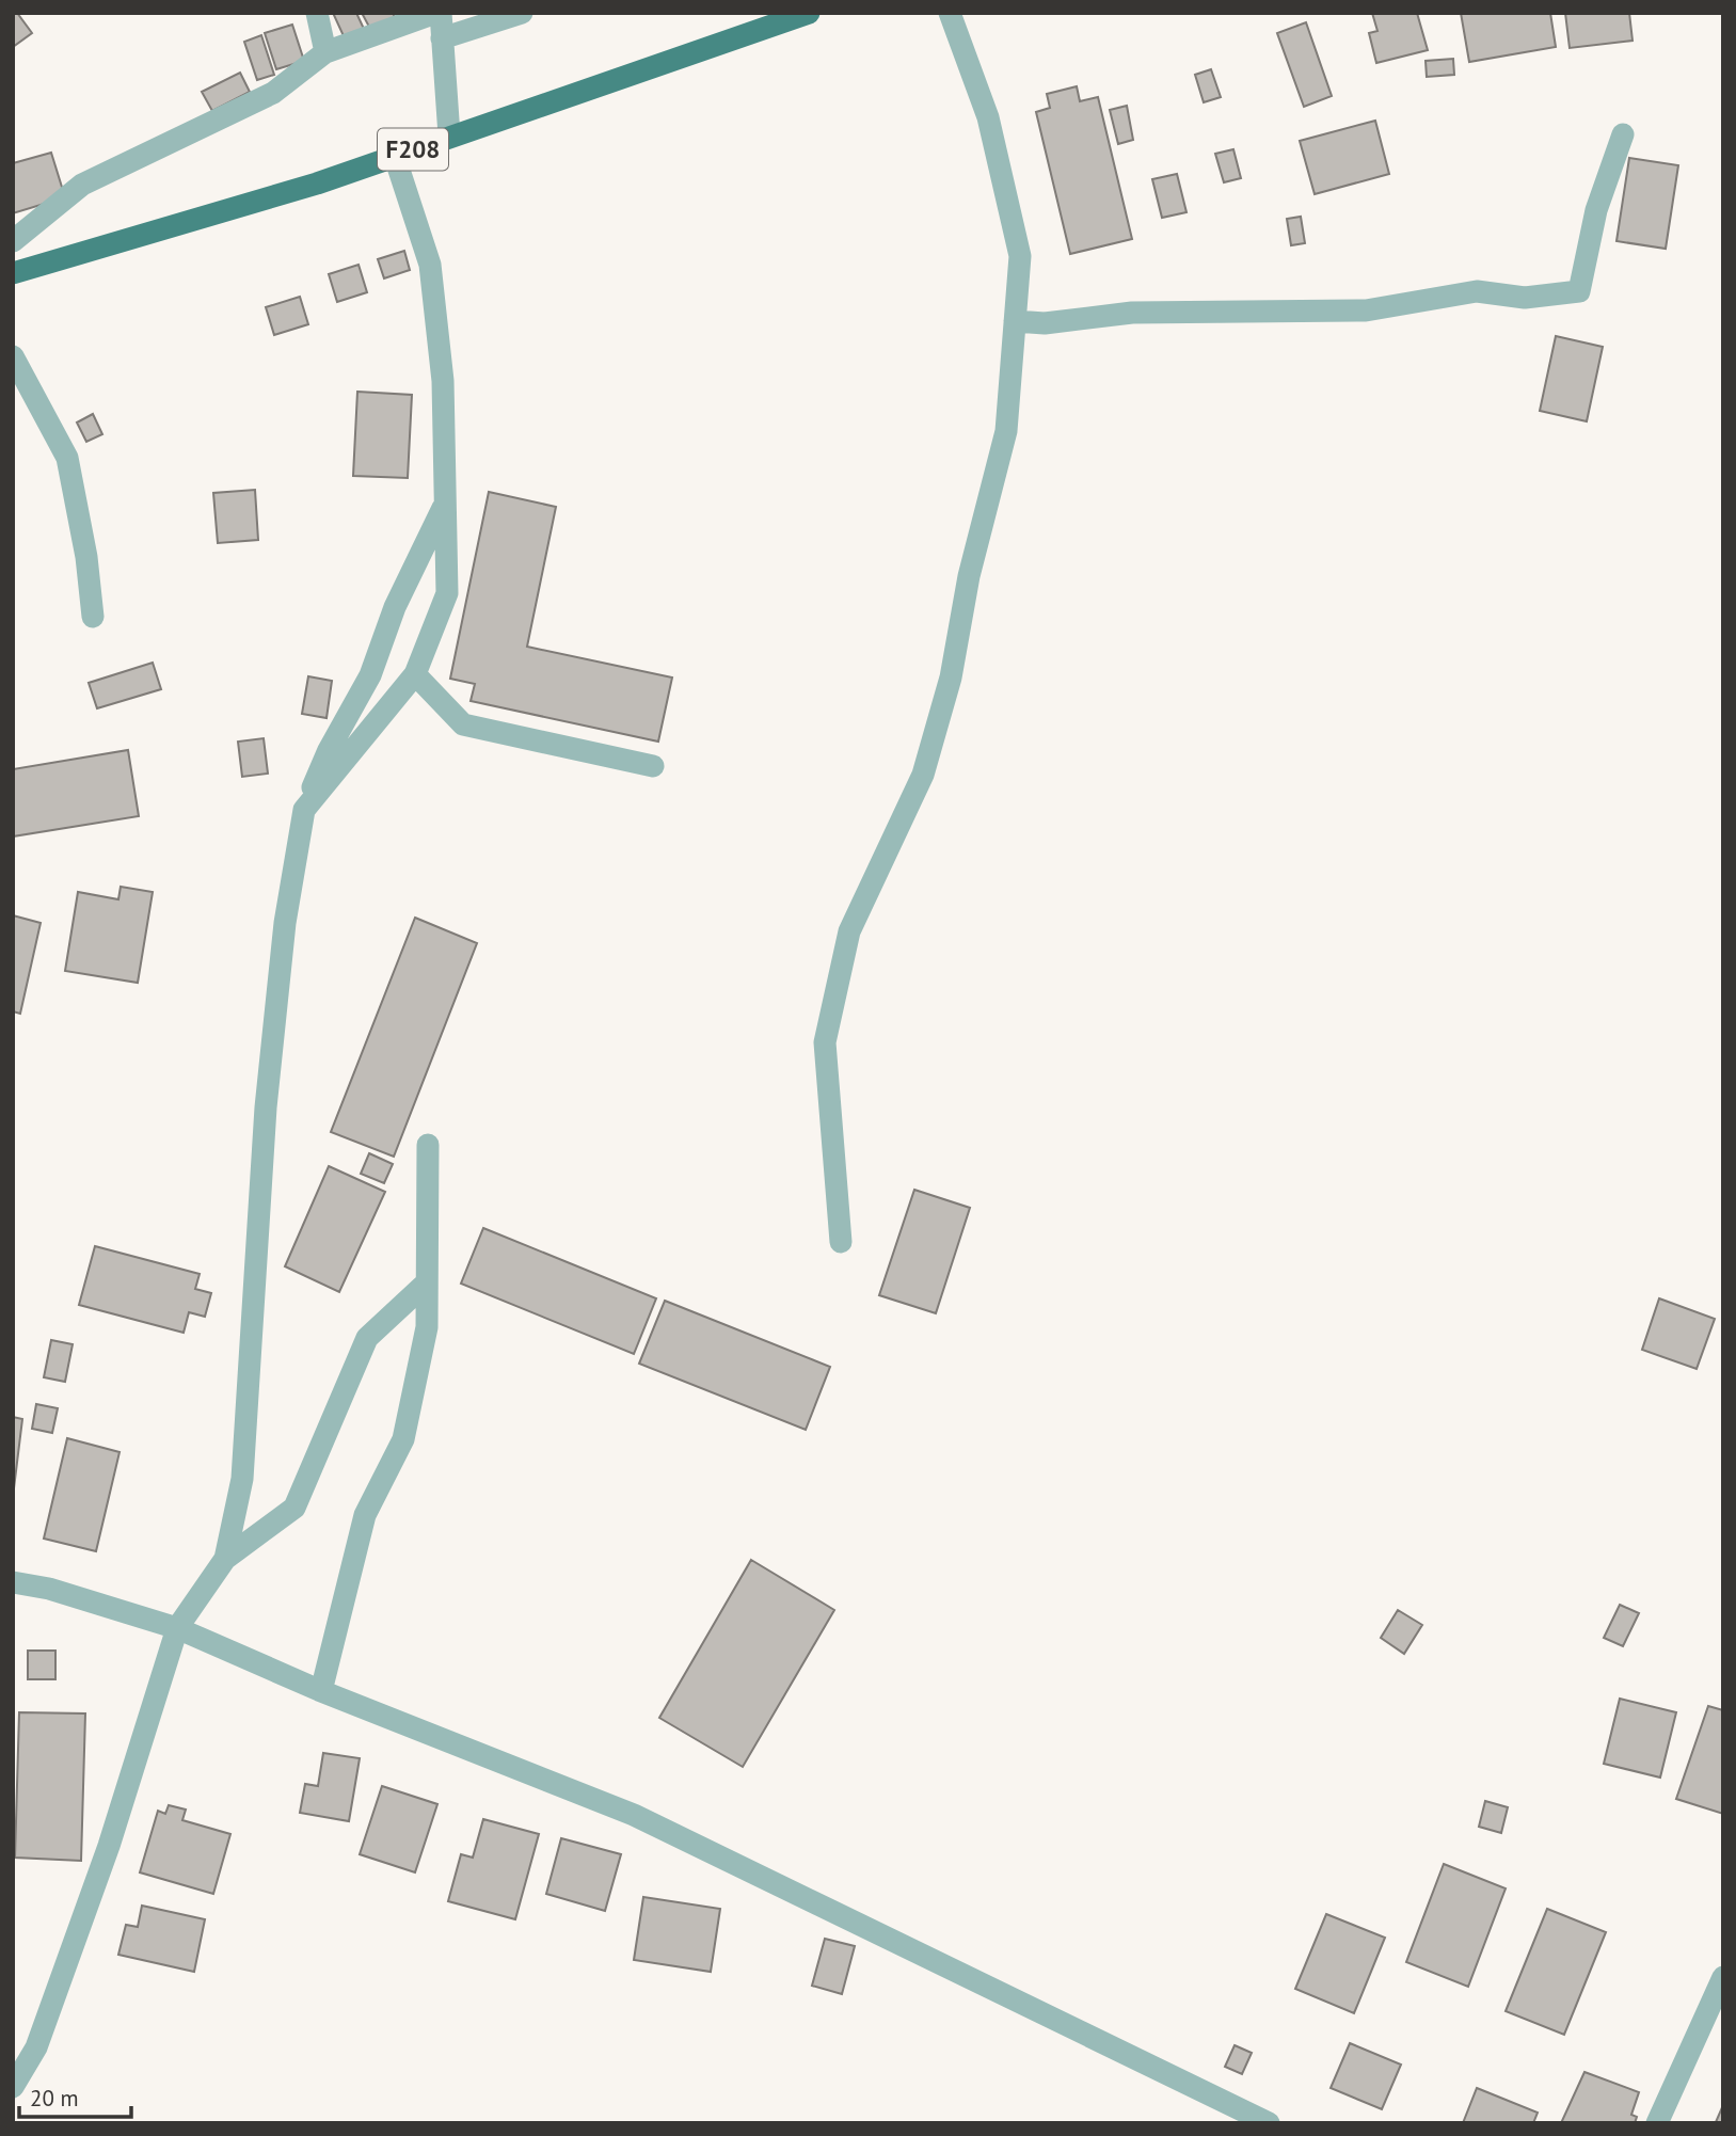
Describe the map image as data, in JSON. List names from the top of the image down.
{
  "streets": {
    "main road": ["F208"]
  },
  "scale_bar": "20 m"
}
